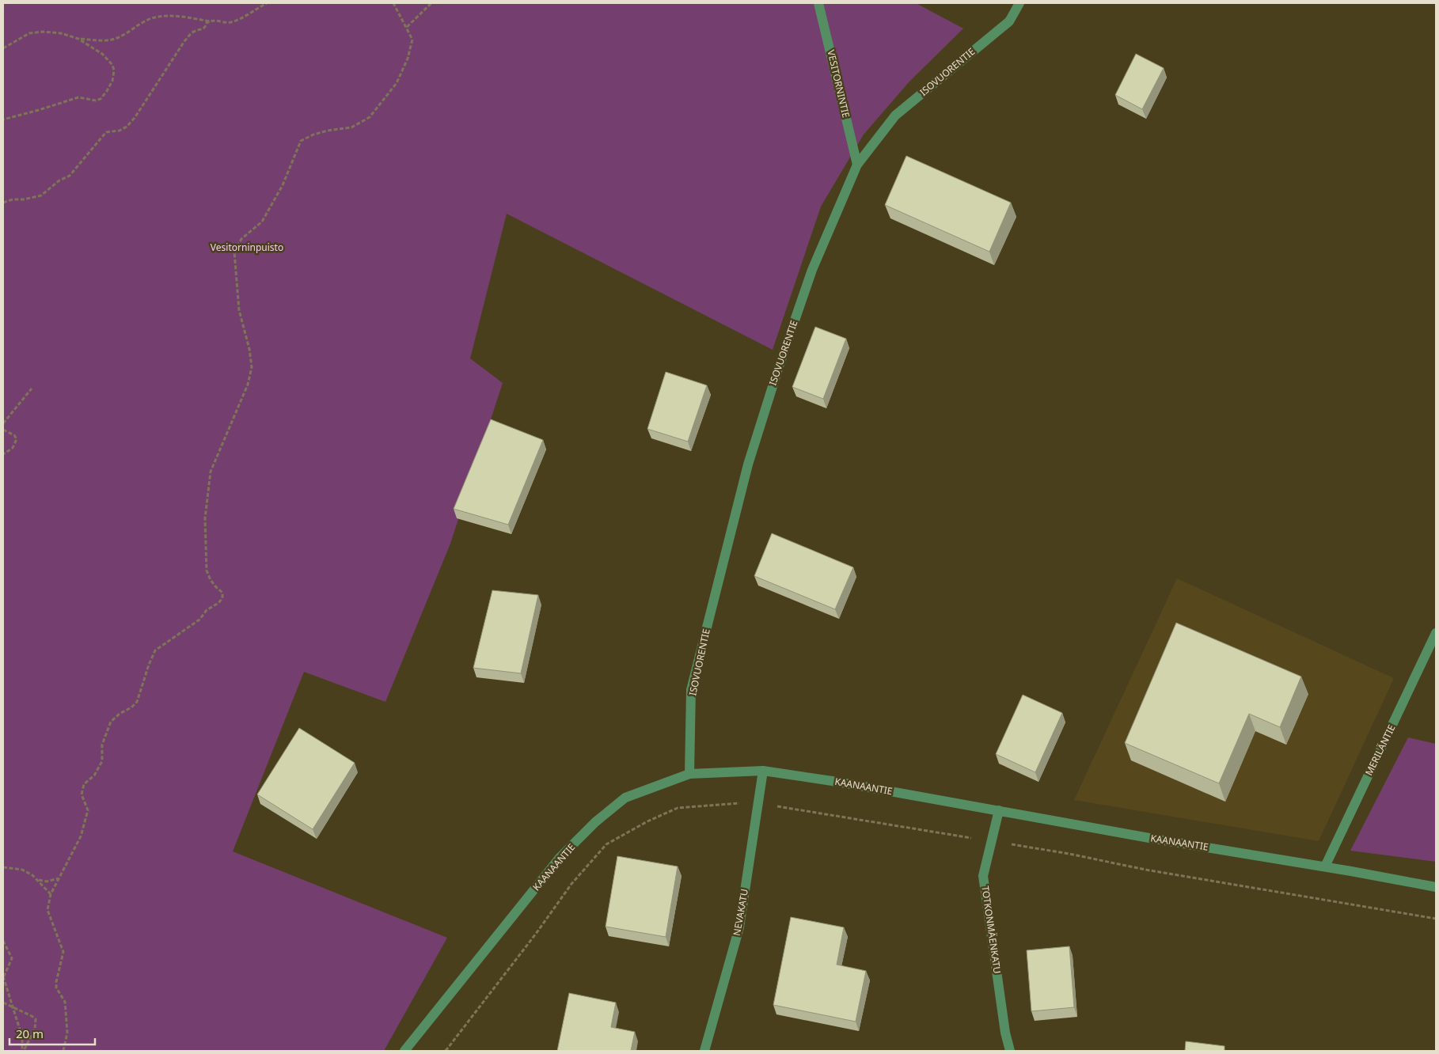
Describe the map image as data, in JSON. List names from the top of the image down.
{
  "streets": {
    "street": [
      "ISOVUORENTIE",
      "VESITORNINTIE",
      "MERILÄNTIE",
      "KAANAANTIE",
      "NEVAKATU",
      "TOTKONMÄENKATU"
    ]
  },
  "crossings": [
    ["ISOVUORENTIE", "VESITORNINTIE"],
    ["ISOVUORENTIE", "KAANAANTIE"],
    ["MERILÄNTIE", "KAANAANTIE"],
    ["KAANAANTIE", "NEVAKATU"],
    ["KAANAANTIE", "TOTKONMÄENKATU"]
  ],
  "parks": ["Vesitorninpuisto"],
  "scale_bar": "20 m"
}
